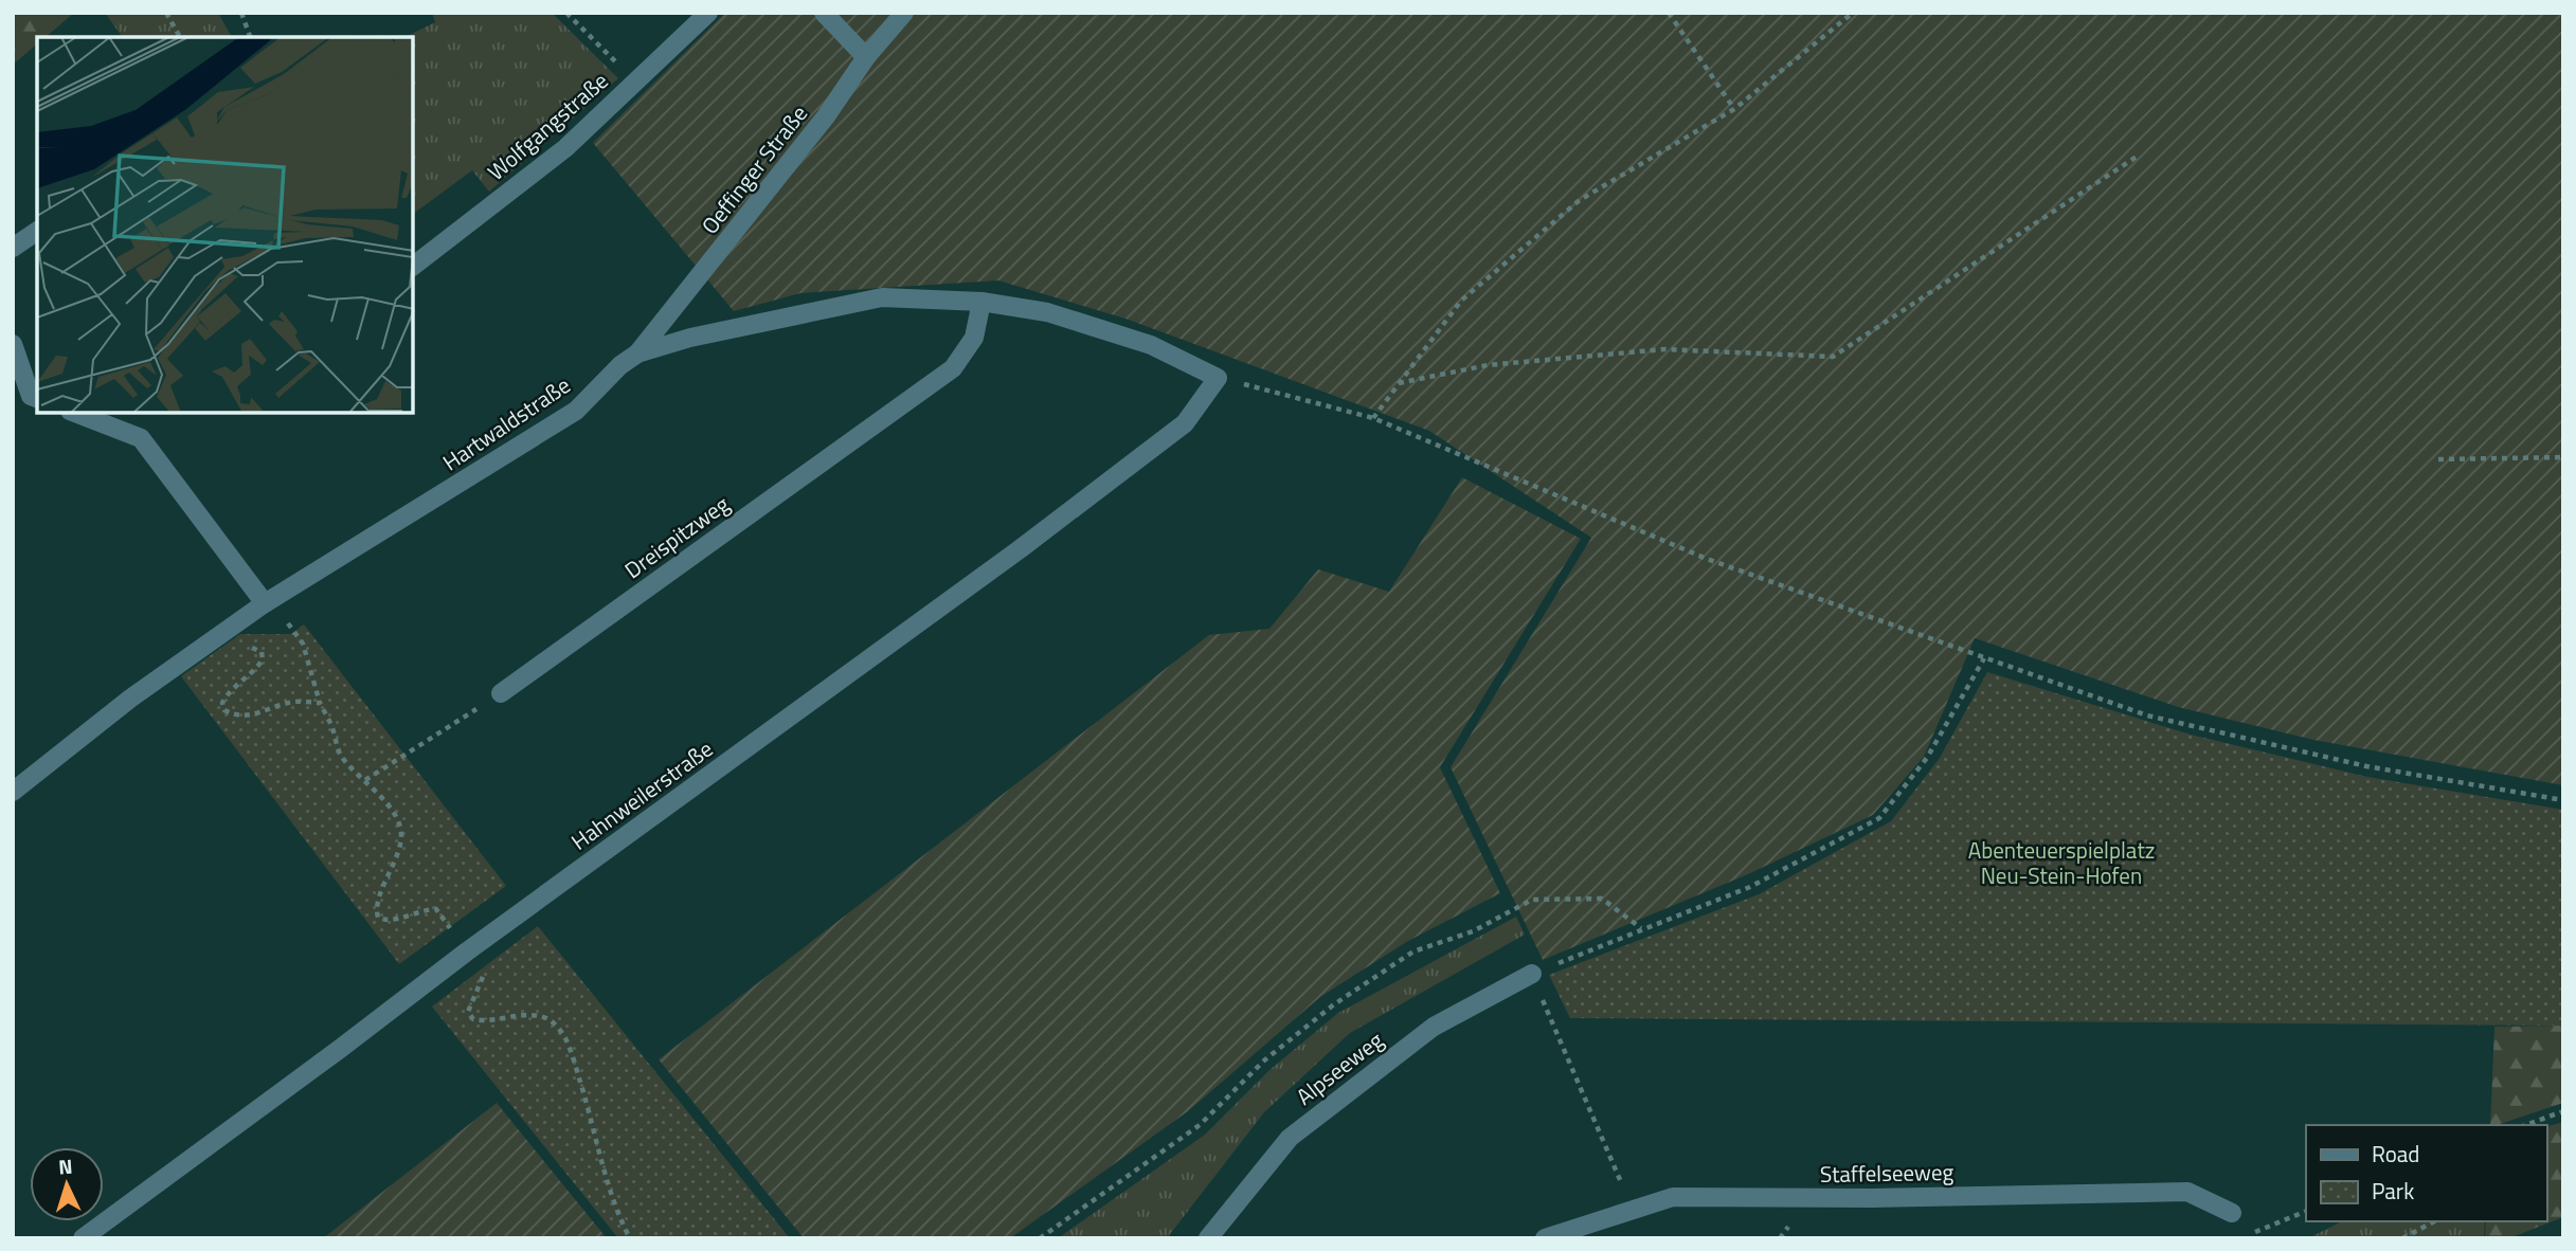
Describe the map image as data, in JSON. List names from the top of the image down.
{
  "streets": {
    "street": [
      "Wolfgangstraße",
      "Oeffinger Straße",
      "Hartwaldstraße",
      "Dreispitzweg",
      "Hahnweilerstraße",
      "Alpseeweg",
      "Staffelseeweg"
    ]
  },
  "crossings": [
    ["Oeffinger Straße", "Hartwaldstraße"],
    ["Hartwaldstraße", "Dreispitzweg"],
    ["Hartwaldstraße", "Hahnweilerstraße"]
  ],
  "parks": ["Abenteuerspielplatz Neu-Stein-Hofen"],
  "legend": ["Road", "Park"],
  "north": "top"
}
